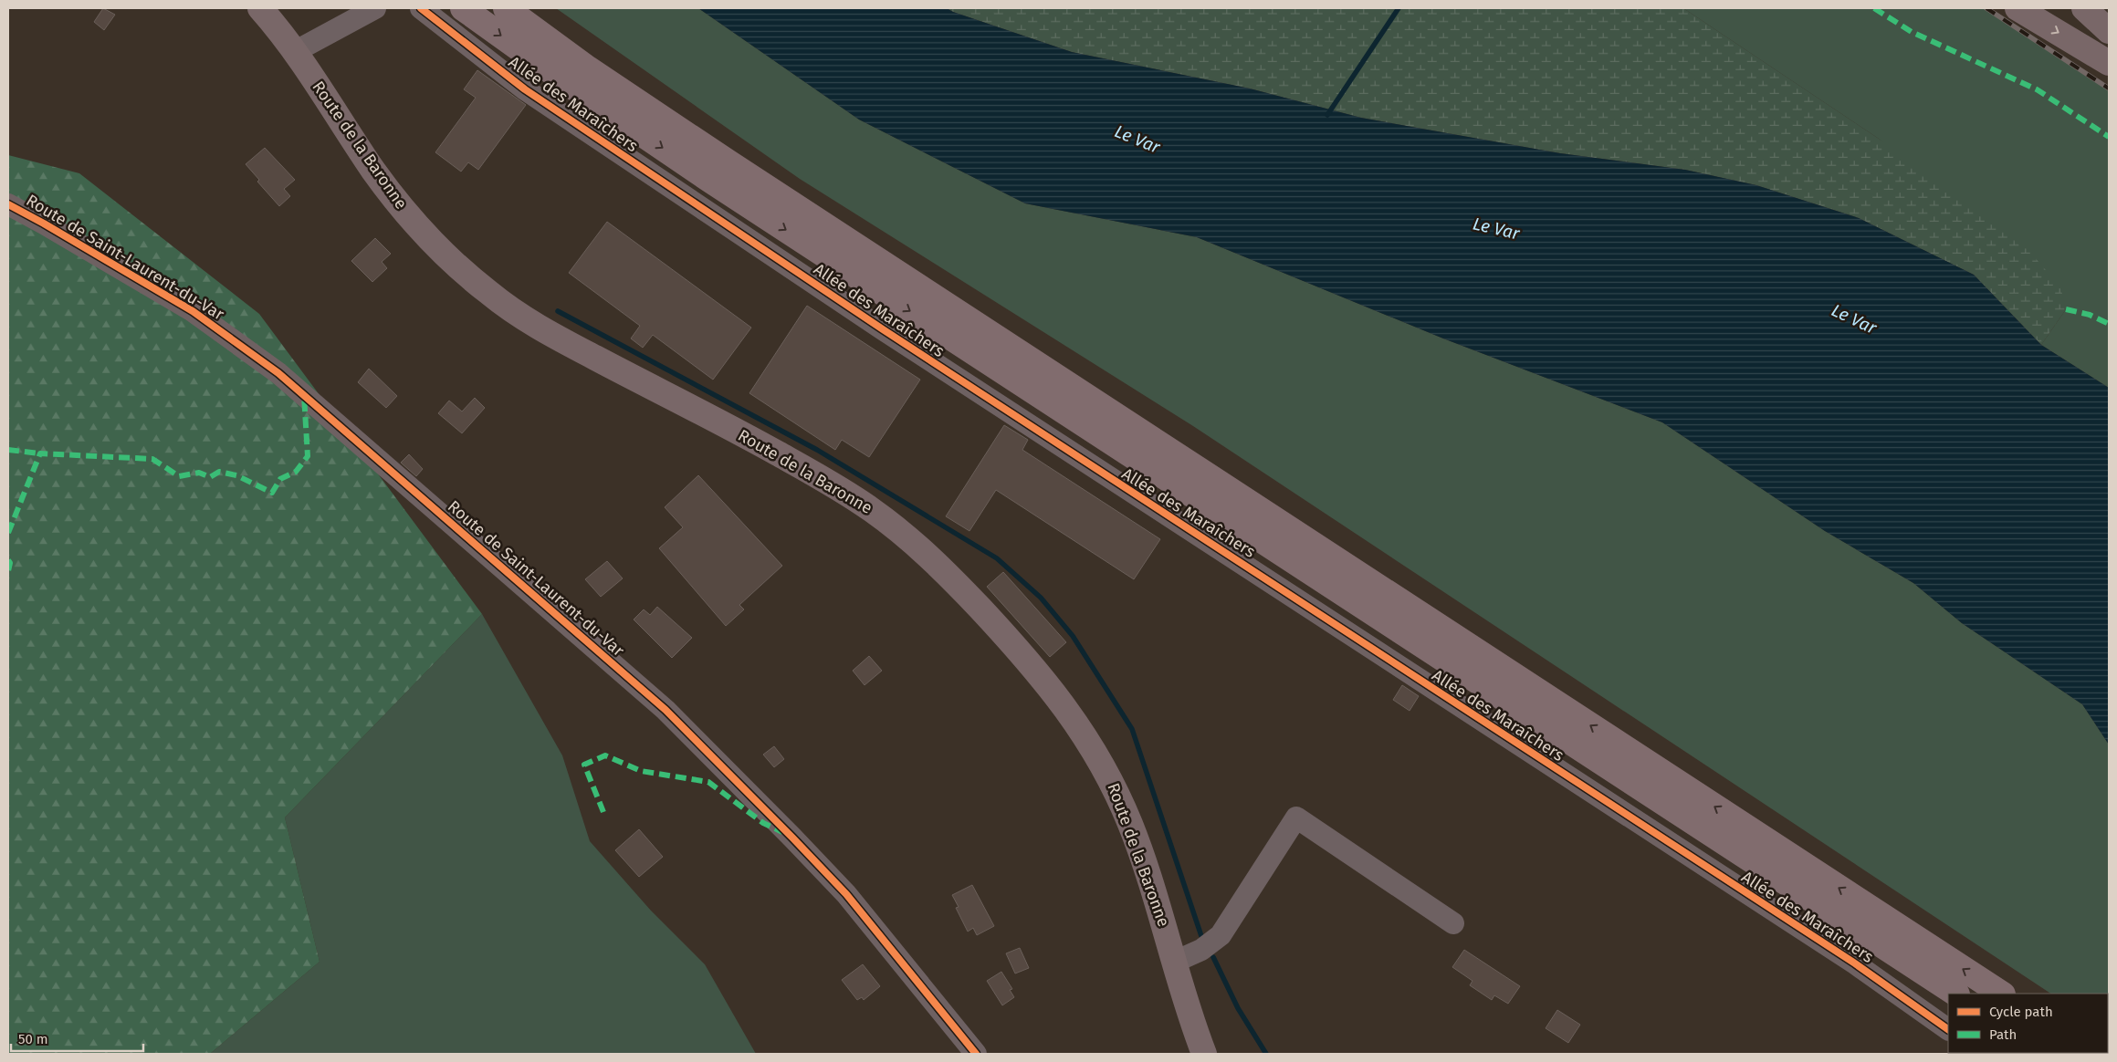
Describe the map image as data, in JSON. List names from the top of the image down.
{
  "streets": {
    "main road": ["Route de la Baronne"],
    "street": ["Allée des Maraîchers", "Route de Saint-Laurent-du-Var"]
  },
  "water": ["Le Var"],
  "legend": ["Cycle path", "Path"],
  "scale_bar": "50 m"
}
